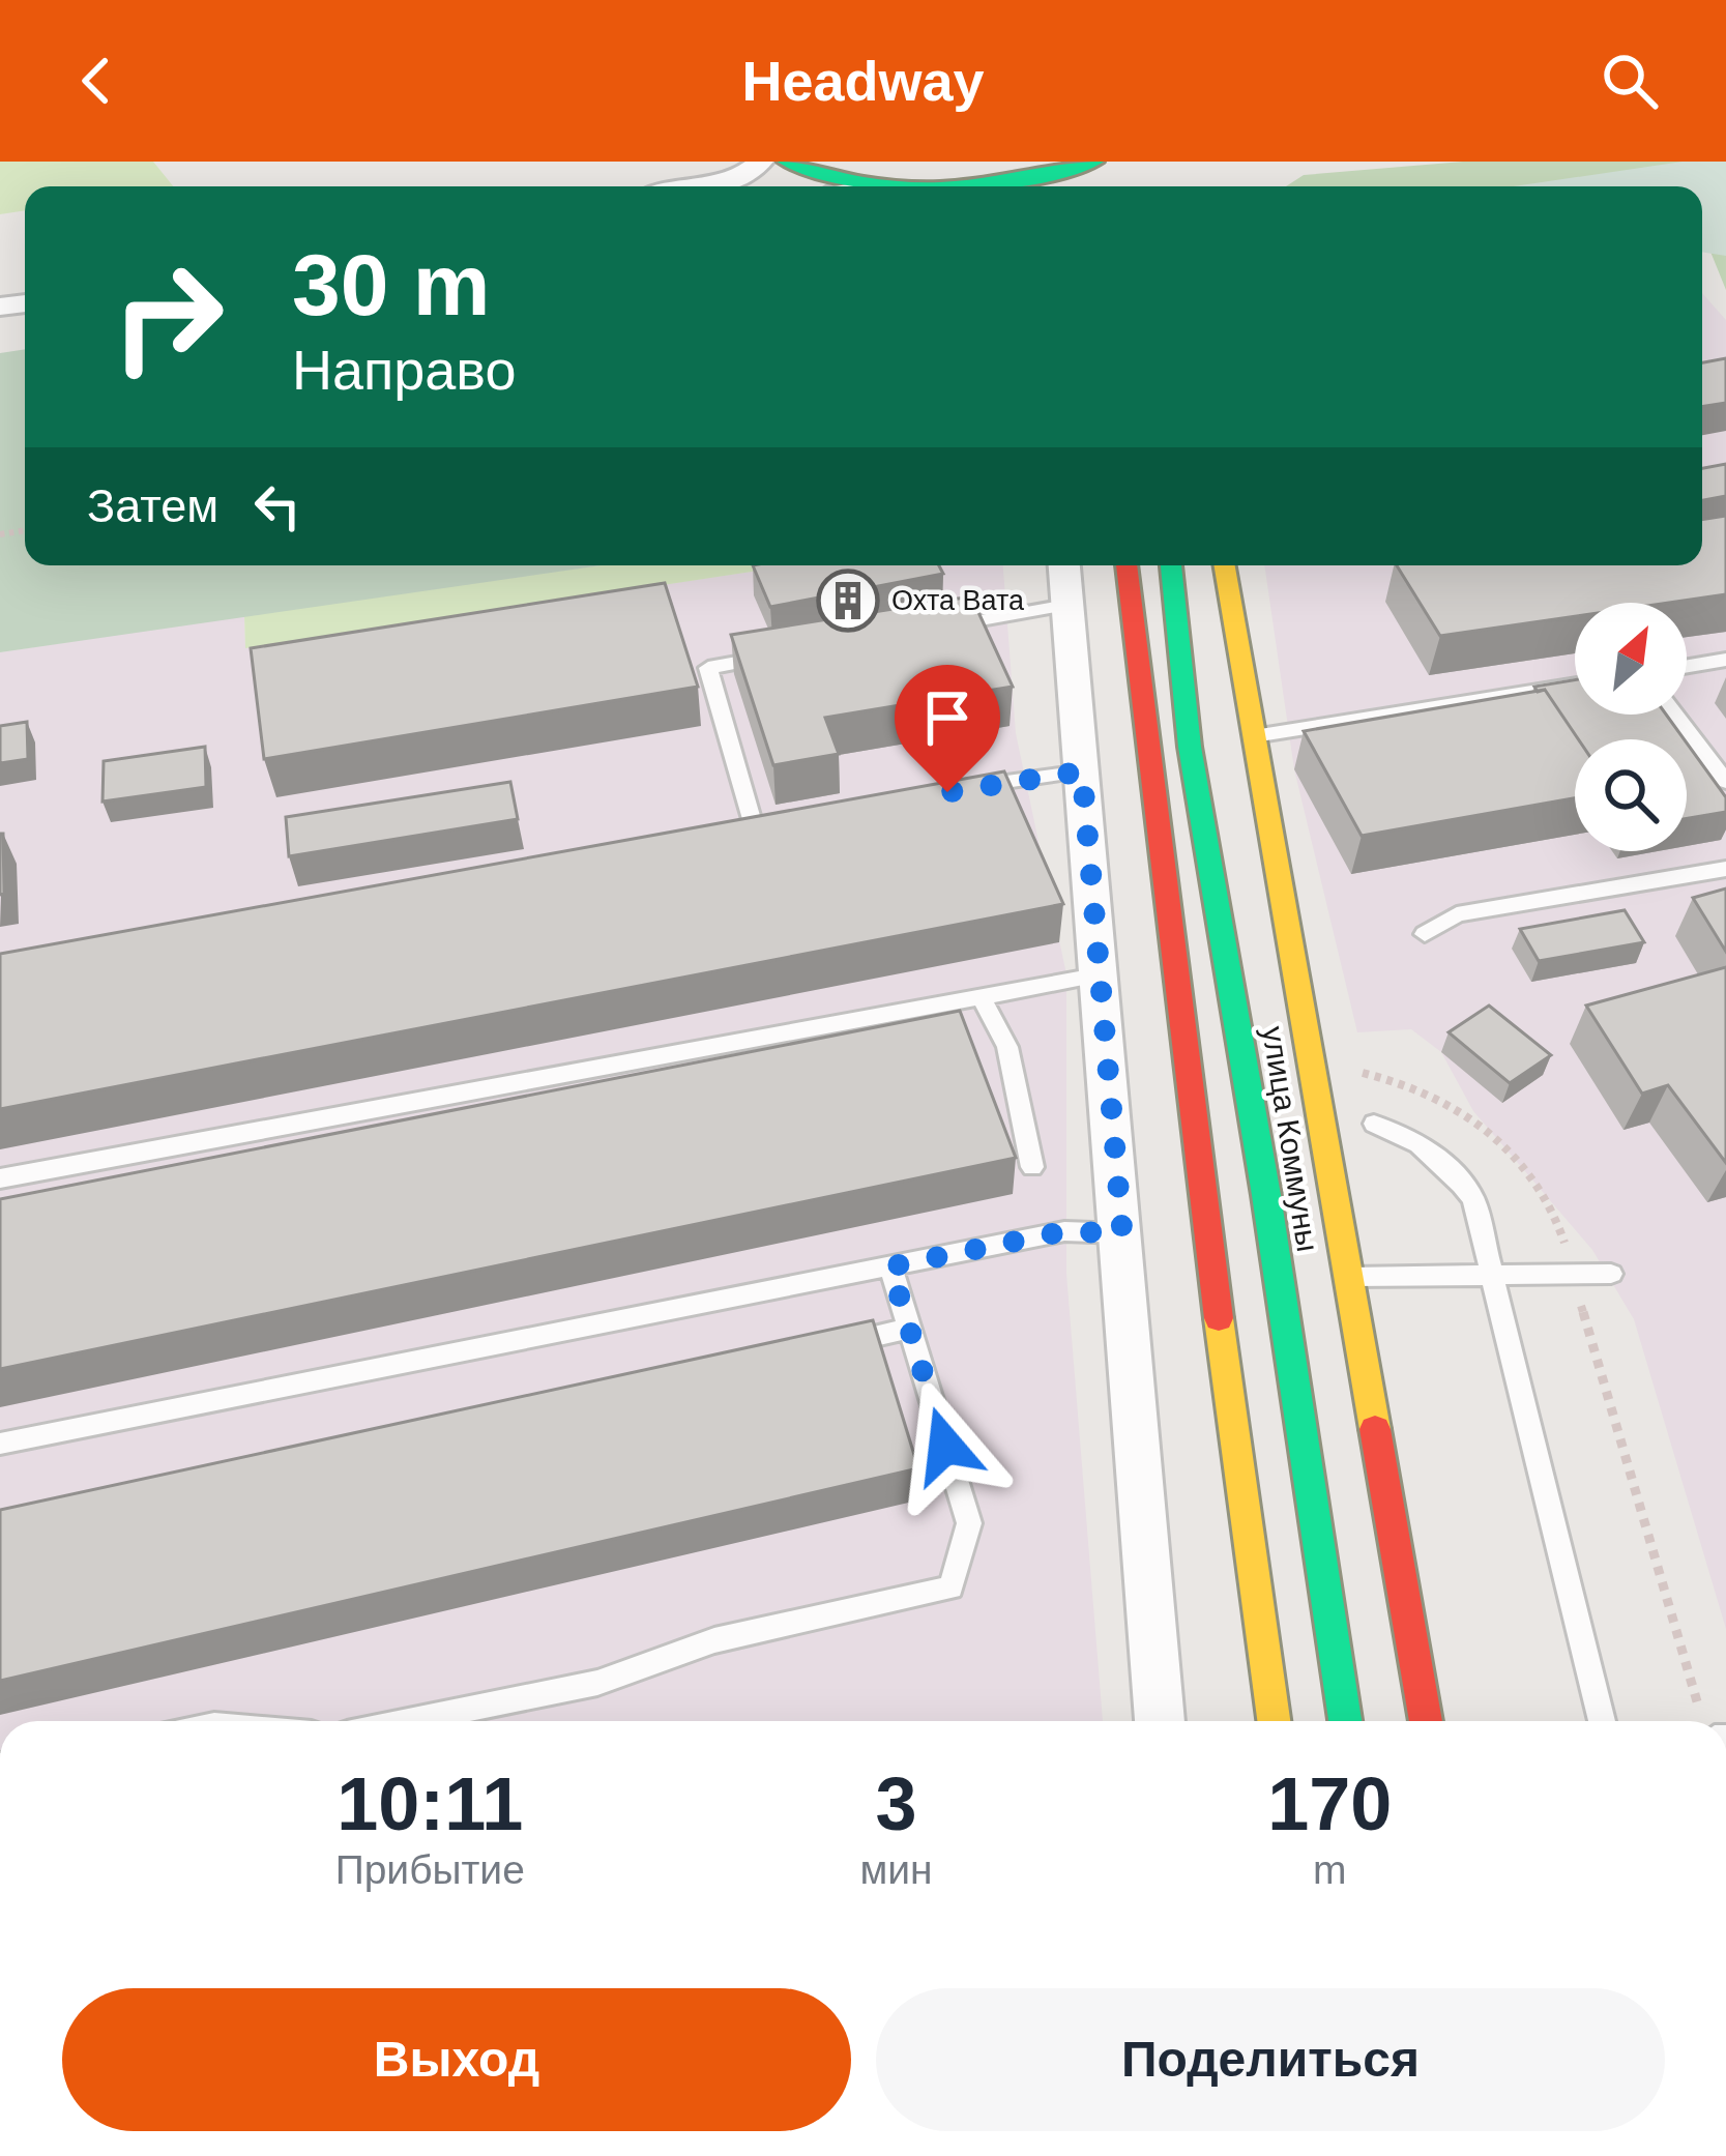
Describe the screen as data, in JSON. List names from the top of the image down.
{
  "streets": {
    "street": ["улица Коммуны"]
  },
  "places": {
    "building": ["Охта Вата"]
  },
  "north": "top right",
  "page": {
    "header": "Headway",
    "turn": ["30 m", "Направо"],
    "then": "Затем",
    "eta": [
      "10:11",
      "Прибытие",
      "3",
      "мин",
      "170",
      "m"
    ],
    "buttons": ["Выход", "Поделиться"]
  }
}
